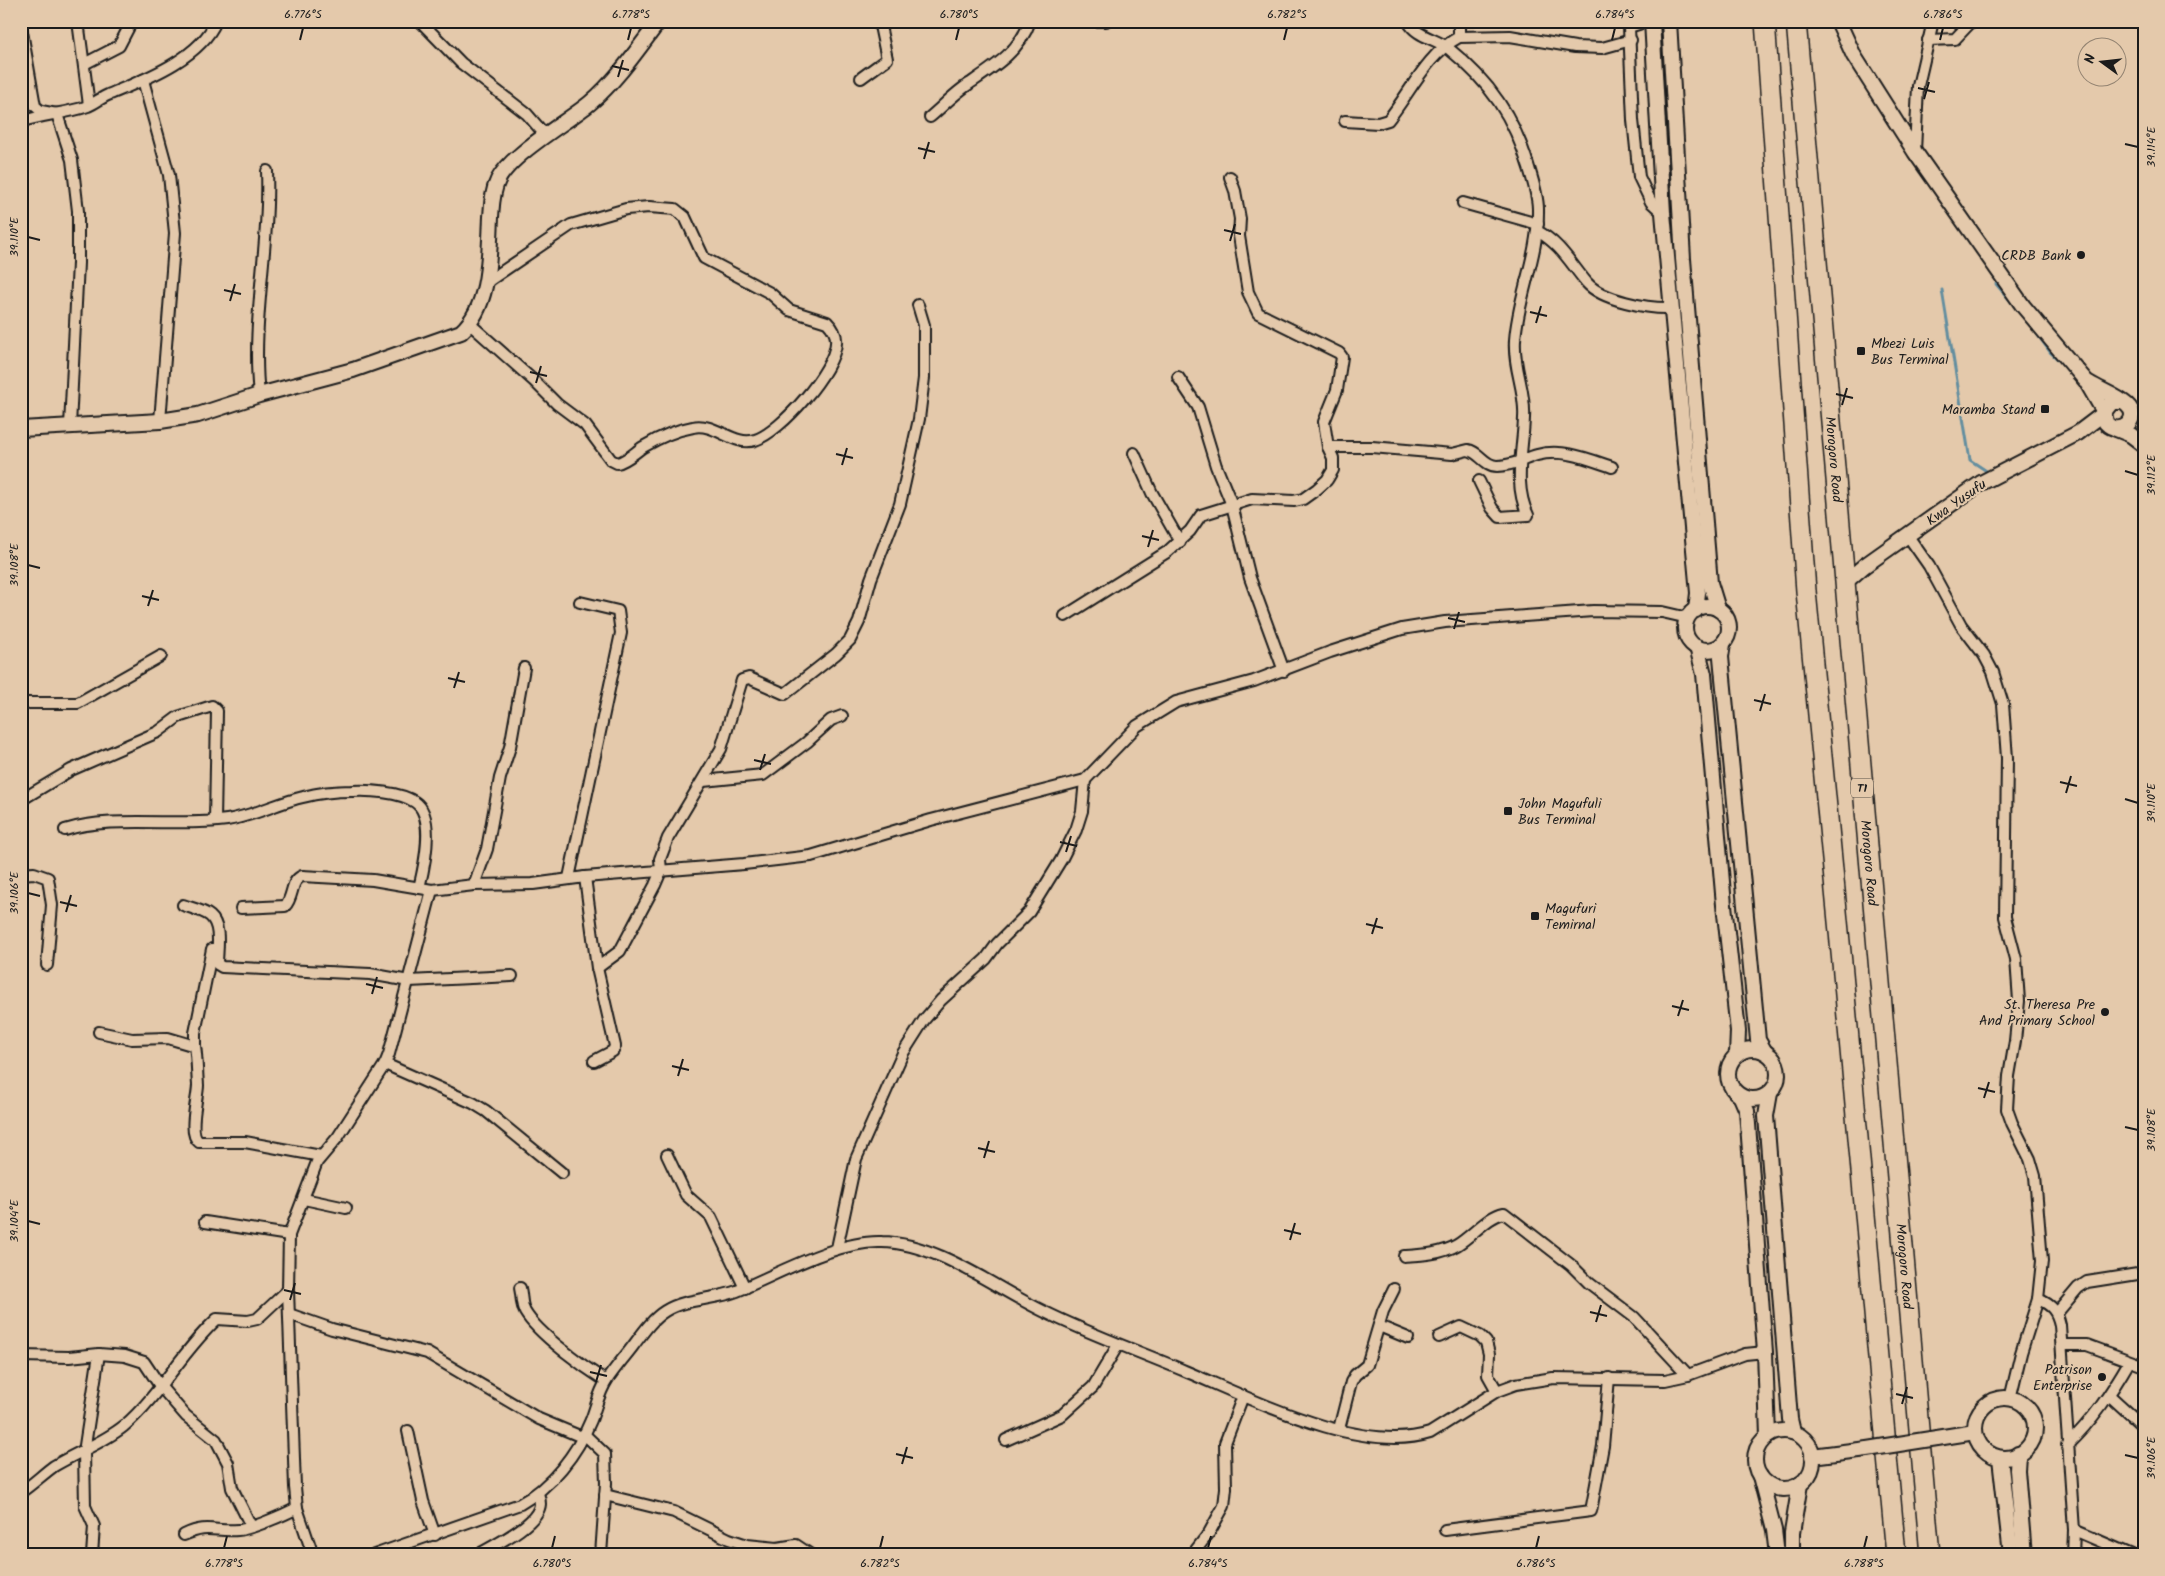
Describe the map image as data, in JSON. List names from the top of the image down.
{
  "streets": {
    "highway": ["Morogoro Road", "T1"],
    "street": ["Kwa Yusufu"]
  },
  "crossings": [
    ["Morogoro Road", "Kwa Yusufu"]
  ],
  "places": {
    "other": ["CRDB Bank", "St. Theresa Pre And Primary School", "Patrison Enterprise"],
    "transit": [
      "Mbezi Luis Bus Terminal",
      "Maramba Stand",
      "John Magufuli Bus Terminal",
      "Magufuri Temirnal"
    ]
  },
  "north": "left",
  "coordinates": [
    "6.776°S",
    "6.778°S",
    "6.780°S",
    "6.782°S",
    "6.784°S",
    "6.786°S",
    "39.114°E",
    "39.110°E",
    "39.112°E",
    "39.108°E",
    "39.106°E",
    "39.104°E",
    "6.788°S"
  ]
}
